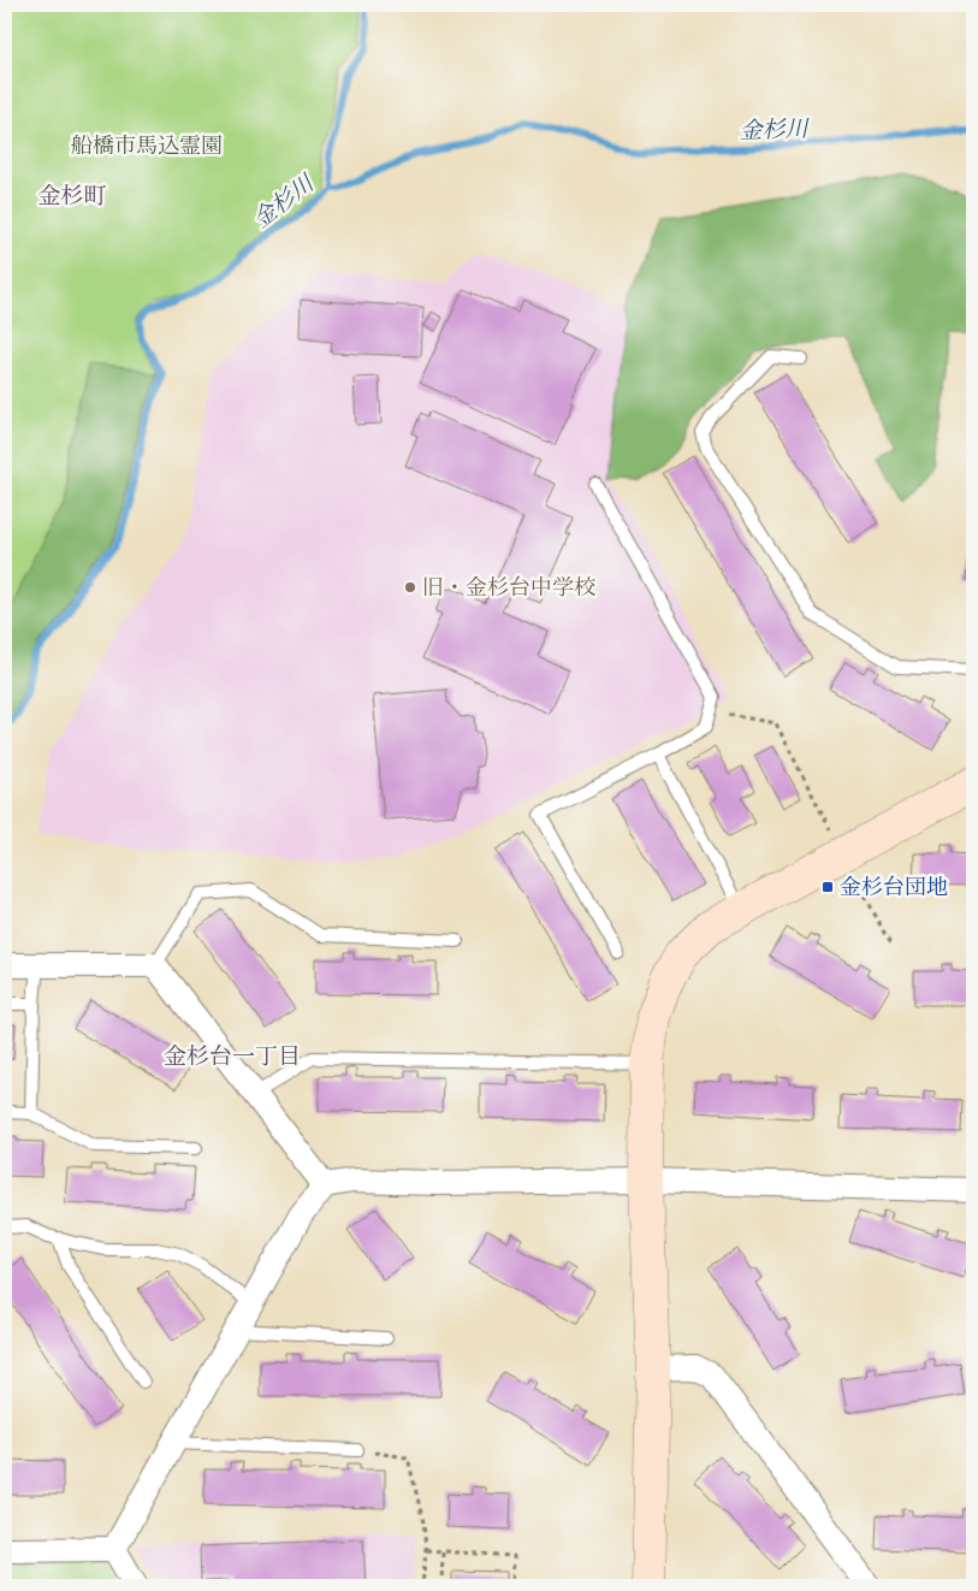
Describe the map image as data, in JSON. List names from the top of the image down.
{
  "districts": ["金杉町", "金杉台一丁目"],
  "water": ["金杉川"],
  "parks": ["船橋市馬込霊園"],
  "places": {
    "other": ["旧・金杉台中学校"],
    "transit": ["金杉台団地"]
  }
}
